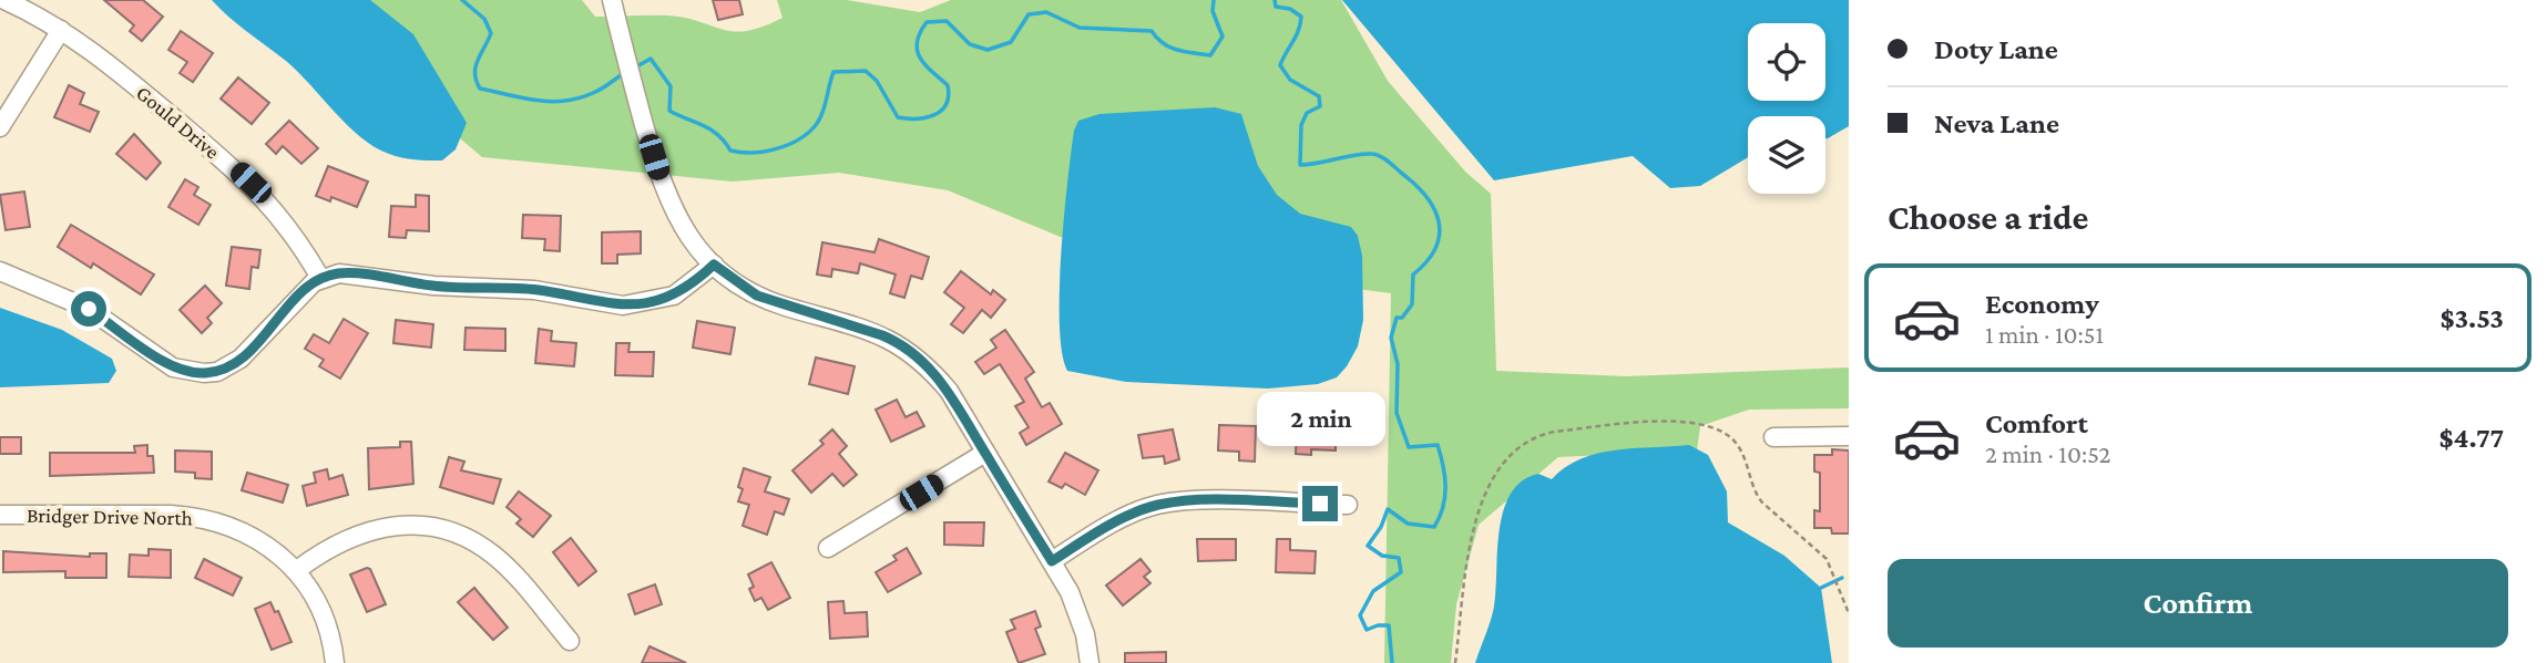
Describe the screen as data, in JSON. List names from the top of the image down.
{
  "streets": {
    "street": ["Gould Drive", "Bridger Drive North"]
  },
  "page": {
    "banner": ["Doty Lane", "Neva Lane"],
    "heading": "Choose a ride",
    "list": [
      {
        "name": "Economy",
        "note": "1 min · 10:51",
        "value": "$3.53"
      },
      {
        "name": "Comfort",
        "note": "2 min · 10:52",
        "value": "$4.77"
      }
    ],
    "bubble": "2 min",
    "buttons": "Confirm"
  }
}
